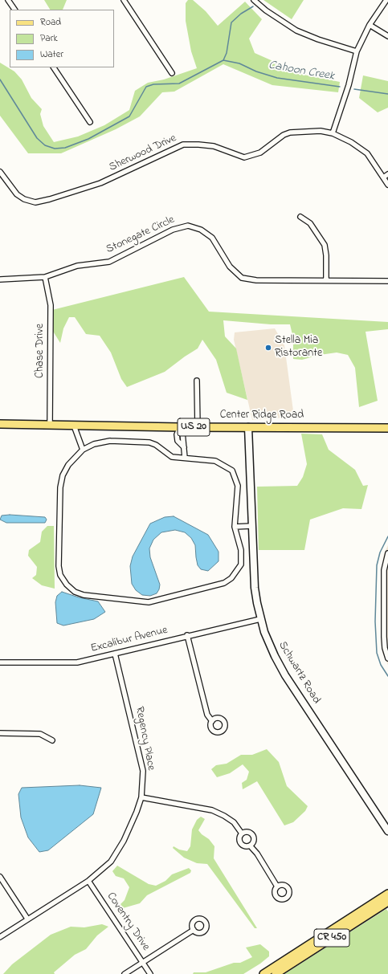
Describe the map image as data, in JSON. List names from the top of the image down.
{
  "streets": {
    "main road": ["Center Ridge Road", "US 20", "CR 450"],
    "street": [
      "Sherwood Drive",
      "Stonegate Circle",
      "Chase Drive",
      "Excalibur Avenue",
      "Schwartz Road",
      "Regency Place",
      "Coventry Drive"
    ]
  },
  "crossings": [
    ["Stonegate Circle", "Chase Drive"],
    ["Chase Drive", "Center Ridge Road"],
    ["Center Ridge Road", "Schwartz Road"],
    ["Excalibur Avenue", "Schwartz Road"],
    ["Excalibur Avenue", "Regency Place"],
    ["Regency Place", "Coventry Drive"]
  ],
  "water": ["Cahoon Creek"],
  "places": ["Stella Mia Ristorante"],
  "legend": ["Road", "Park", "Water"]
}
